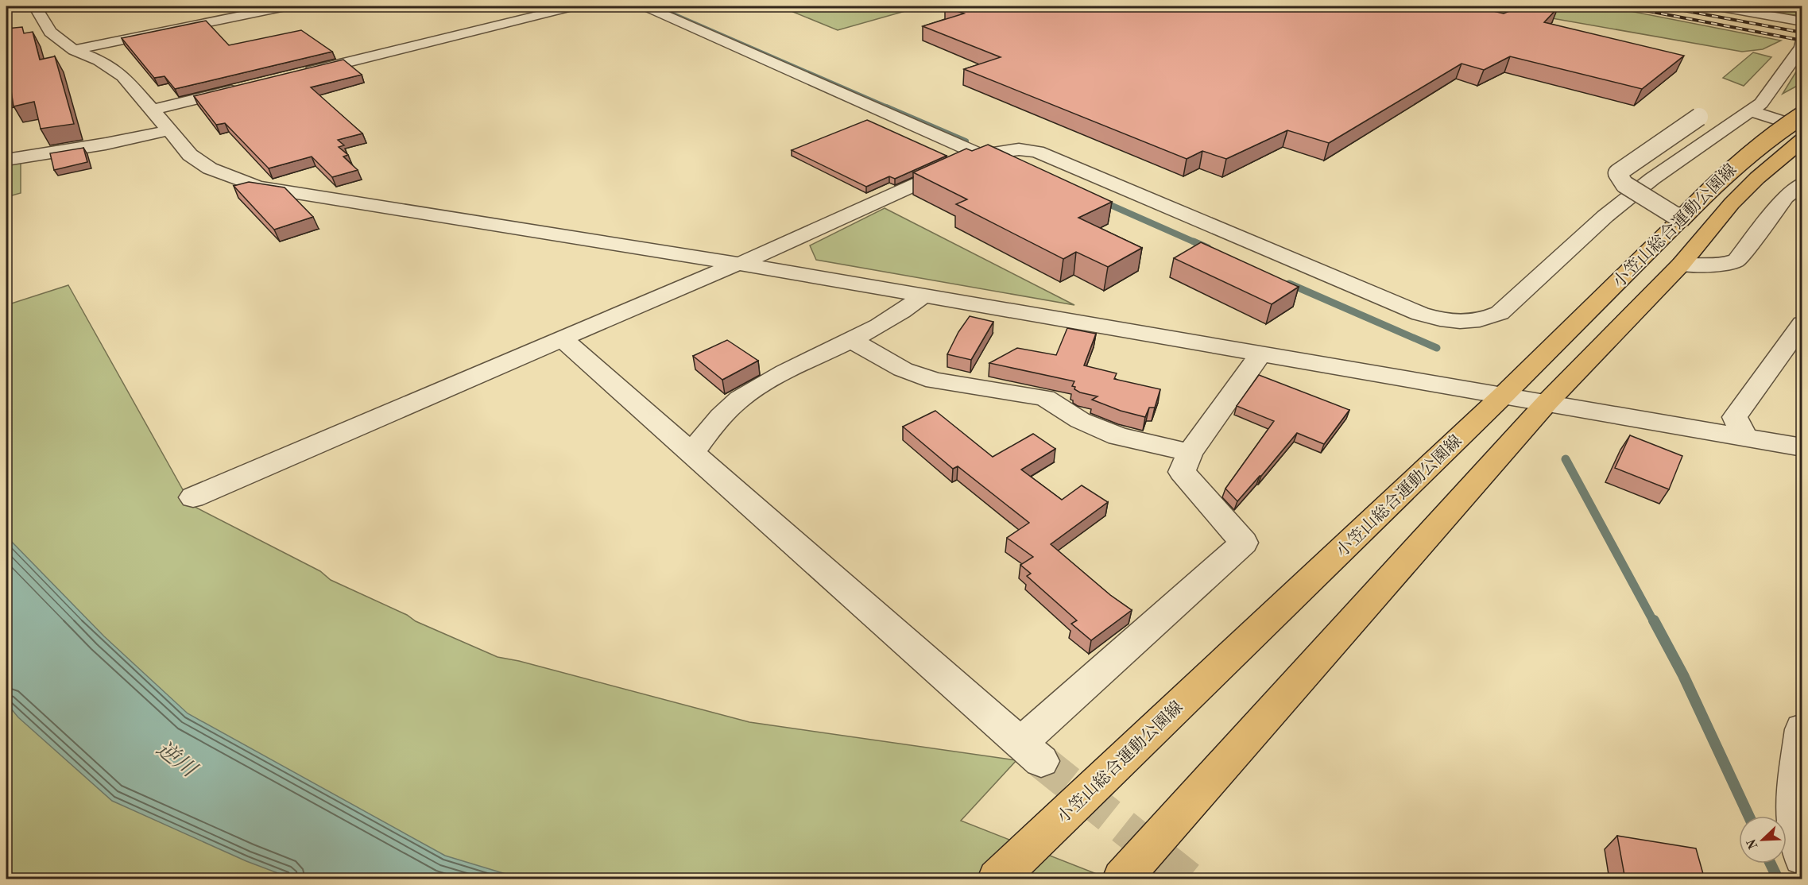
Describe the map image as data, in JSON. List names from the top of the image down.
{
  "streets": {
    "main road": ["小笠山総合運動公園線"]
  },
  "water": ["逆川"],
  "north": "bottom left"
}
